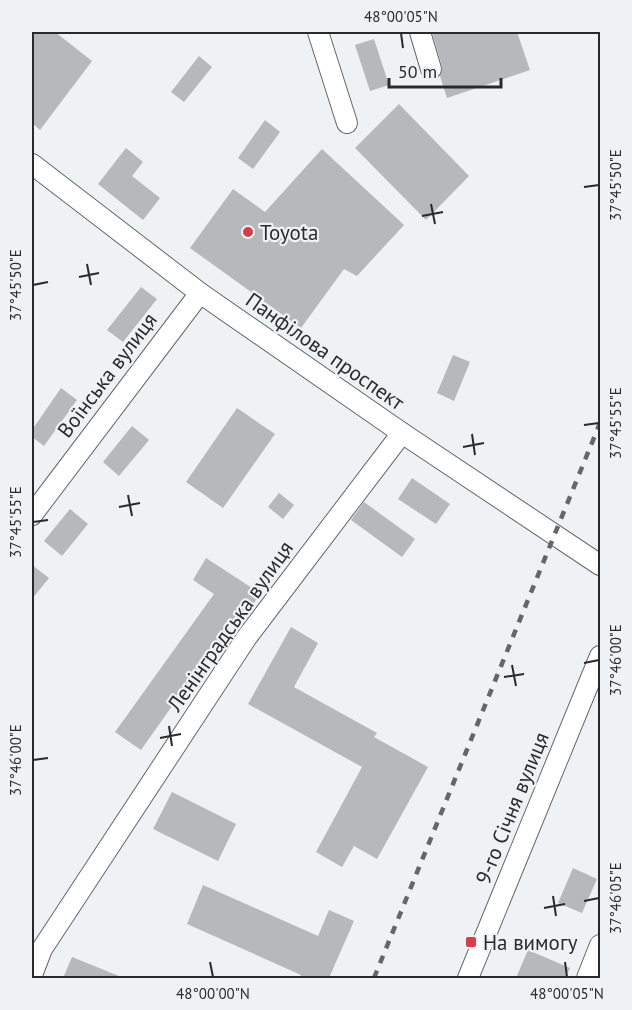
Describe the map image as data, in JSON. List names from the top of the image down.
{
  "streets": {
    "street": [
      "Панфілова проспект",
      "Воїнська вулиця",
      "Ленінградська вулиця",
      "9-го Січня вулиця"
    ]
  },
  "crossings": [
    ["Панфілова проспект", "Воїнська вулиця"],
    ["Панфілова проспект", "Ленінградська вулиця"]
  ],
  "places": {
    "other": ["Toyota"],
    "transit": ["На вимогу"]
  },
  "scale_bar": "50 m",
  "coordinates": [
    "48°00'05\"N",
    "37°45'50\"E",
    "37°45'55\"E",
    "37°46'00\"E",
    "37°46'05\"E",
    "48°00'00\"N"
  ]
}
